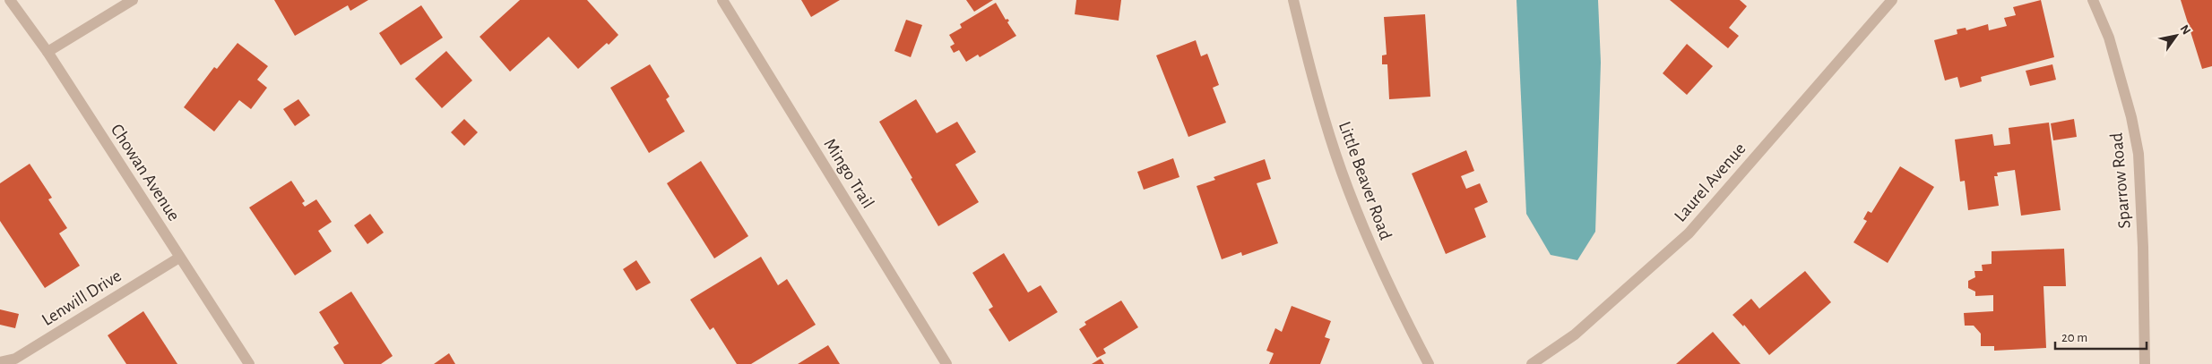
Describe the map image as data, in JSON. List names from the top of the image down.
{
  "streets": {
    "street": [
      "Chowan Avenue",
      "Mingo Trail",
      "Little Beaver Road",
      "Sparrow Road",
      "Laurel Avenue",
      "Lenwill Drive"
    ]
  },
  "crossings": [
    ["Chowan Avenue", "Lenwill Drive"]
  ],
  "scale_bar": "20 m",
  "north": "top right"
}
